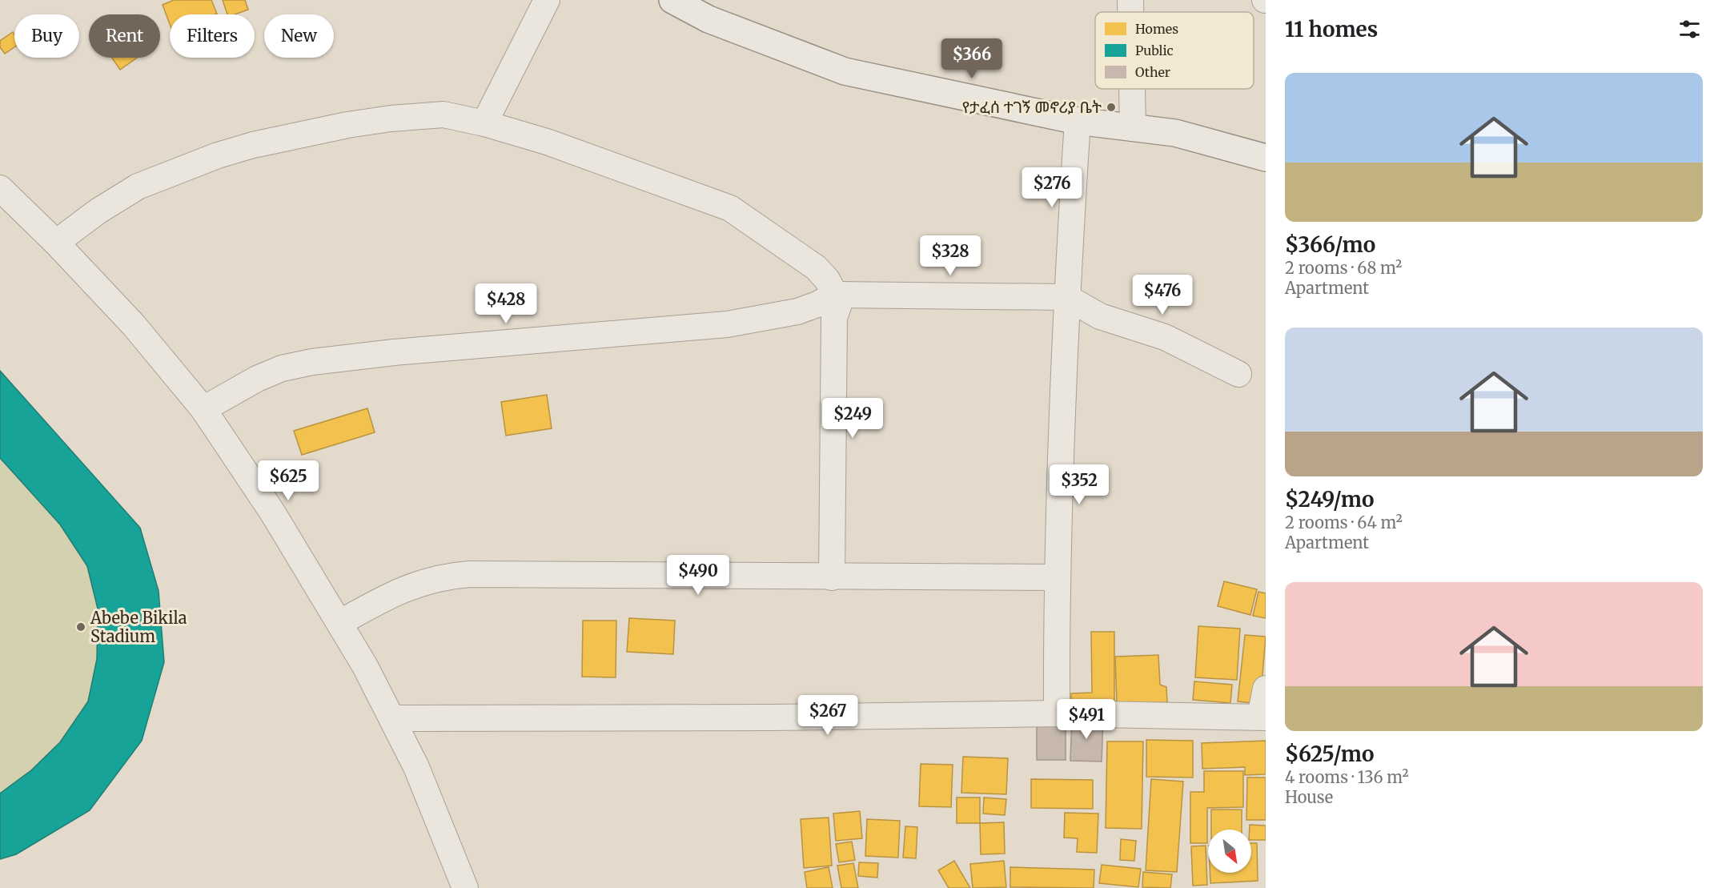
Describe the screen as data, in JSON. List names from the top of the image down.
{
  "places": ["የታፈሰ ተገኝ መኖሪያ ቤት", "Abebe Bikila Stadium"],
  "legend": ["Homes", "Public", "Other"],
  "north": "bottom right",
  "page": {
    "heading": "11 homes",
    "chip": [
      "Buy",
      "Rent",
      "Filters",
      "New"
    ],
    "price": [
      "$366",
      "$276",
      "$328",
      "$476",
      "$428",
      "$249",
      "$625",
      "$352",
      "$490",
      "$267",
      "$491"
    ],
    "list": [
      {
        "name": "$366/mo",
        "note": "2 rooms · 68 m² · Apartment"
      },
      {
        "name": "$249/mo",
        "note": "2 rooms · 64 m² · Apartment"
      },
      {
        "name": "$625/mo",
        "note": "4 rooms · 136 m² · House"
      }
    ]
  }
}
